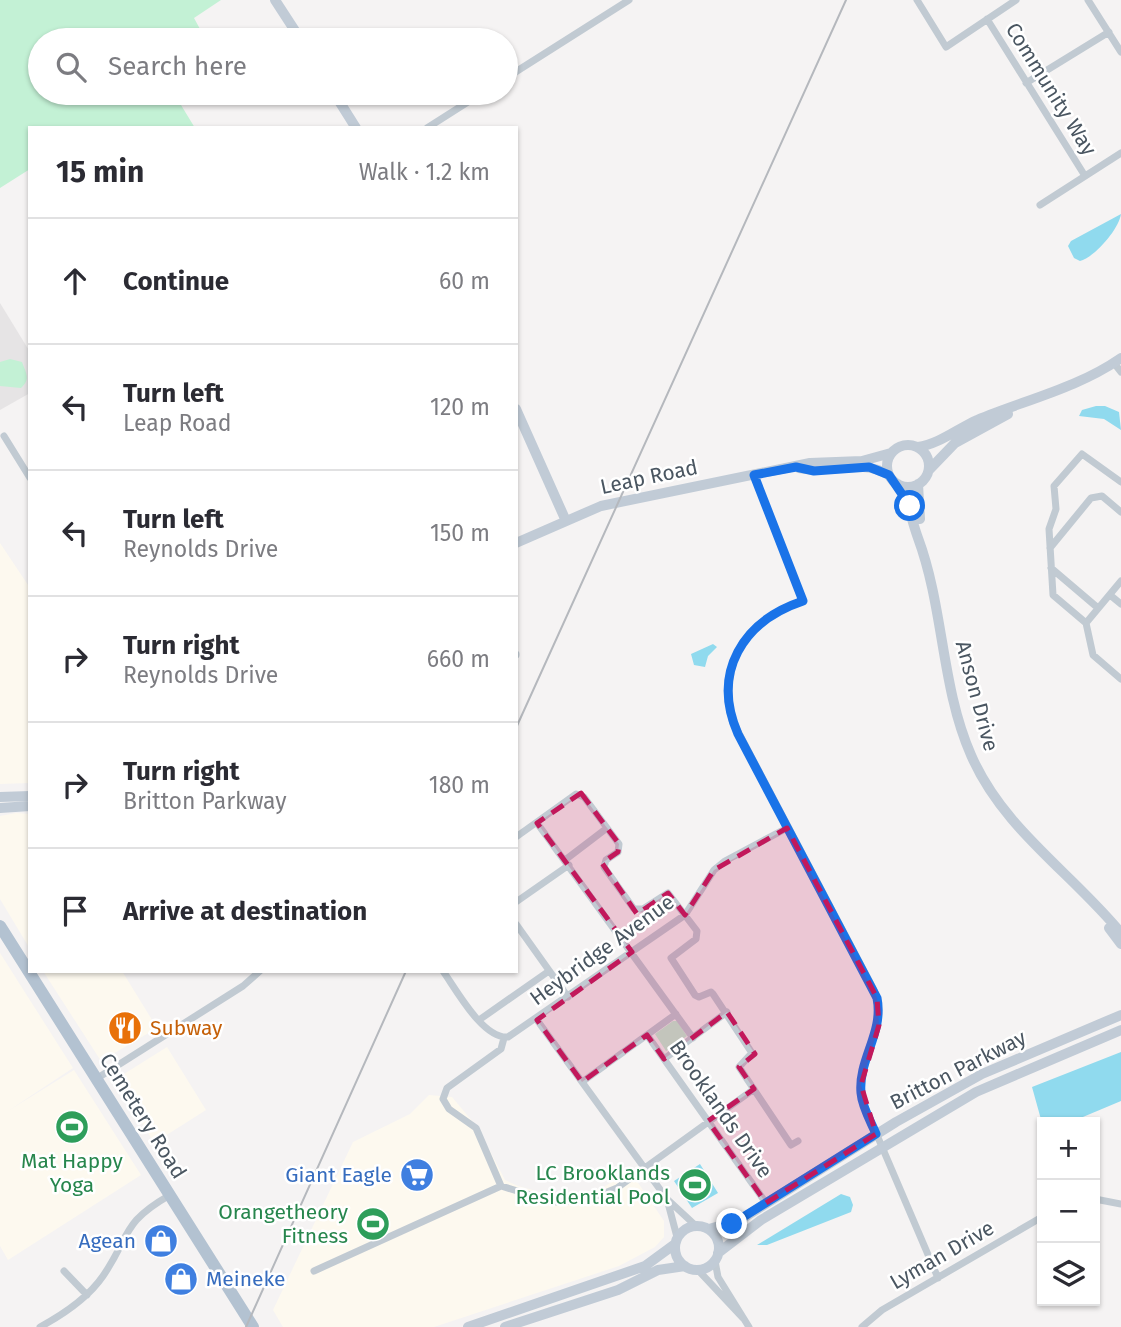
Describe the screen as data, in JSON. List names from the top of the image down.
{
  "streets": {
    "main road": ["Cemetery Road"],
    "street": [
      "Community Way",
      "Leap Road",
      "Anson Drive",
      "Heybridge Avenue",
      "Britton Parkway",
      "Brooklands Drive",
      "Lyman Drive"
    ]
  },
  "crossings": [
    ["Leap Road", "Anson Drive"],
    ["Heybridge Avenue", "Brooklands Drive"],
    ["Britton Parkway", "Brooklands Drive"]
  ],
  "places": {
    "restaurant": ["Subway"],
    "sports": ["Mat Happy Yoga", "LC Brooklands Residential Pool", "Orangetheory Fitness"],
    "supermarket": ["Giant Eagle"],
    "shop": ["Agean", "Meineke"]
  },
  "page": {
    "search": "Search here",
    "heading": ["15 min", "Walk · 1.2 km"],
    "list": [
      ["Continue", "60 m"],
      ["Turn left", "Leap Road", "120 m"],
      ["Turn left", "Reynolds Drive", "150 m"],
      ["Turn right", "Reynolds Drive", "660 m"],
      ["Turn right", "Britton Parkway", "180 m"],
      "Arrive at destination"
    ],
    "map_buttons": ["+", "−"]
  }
}
